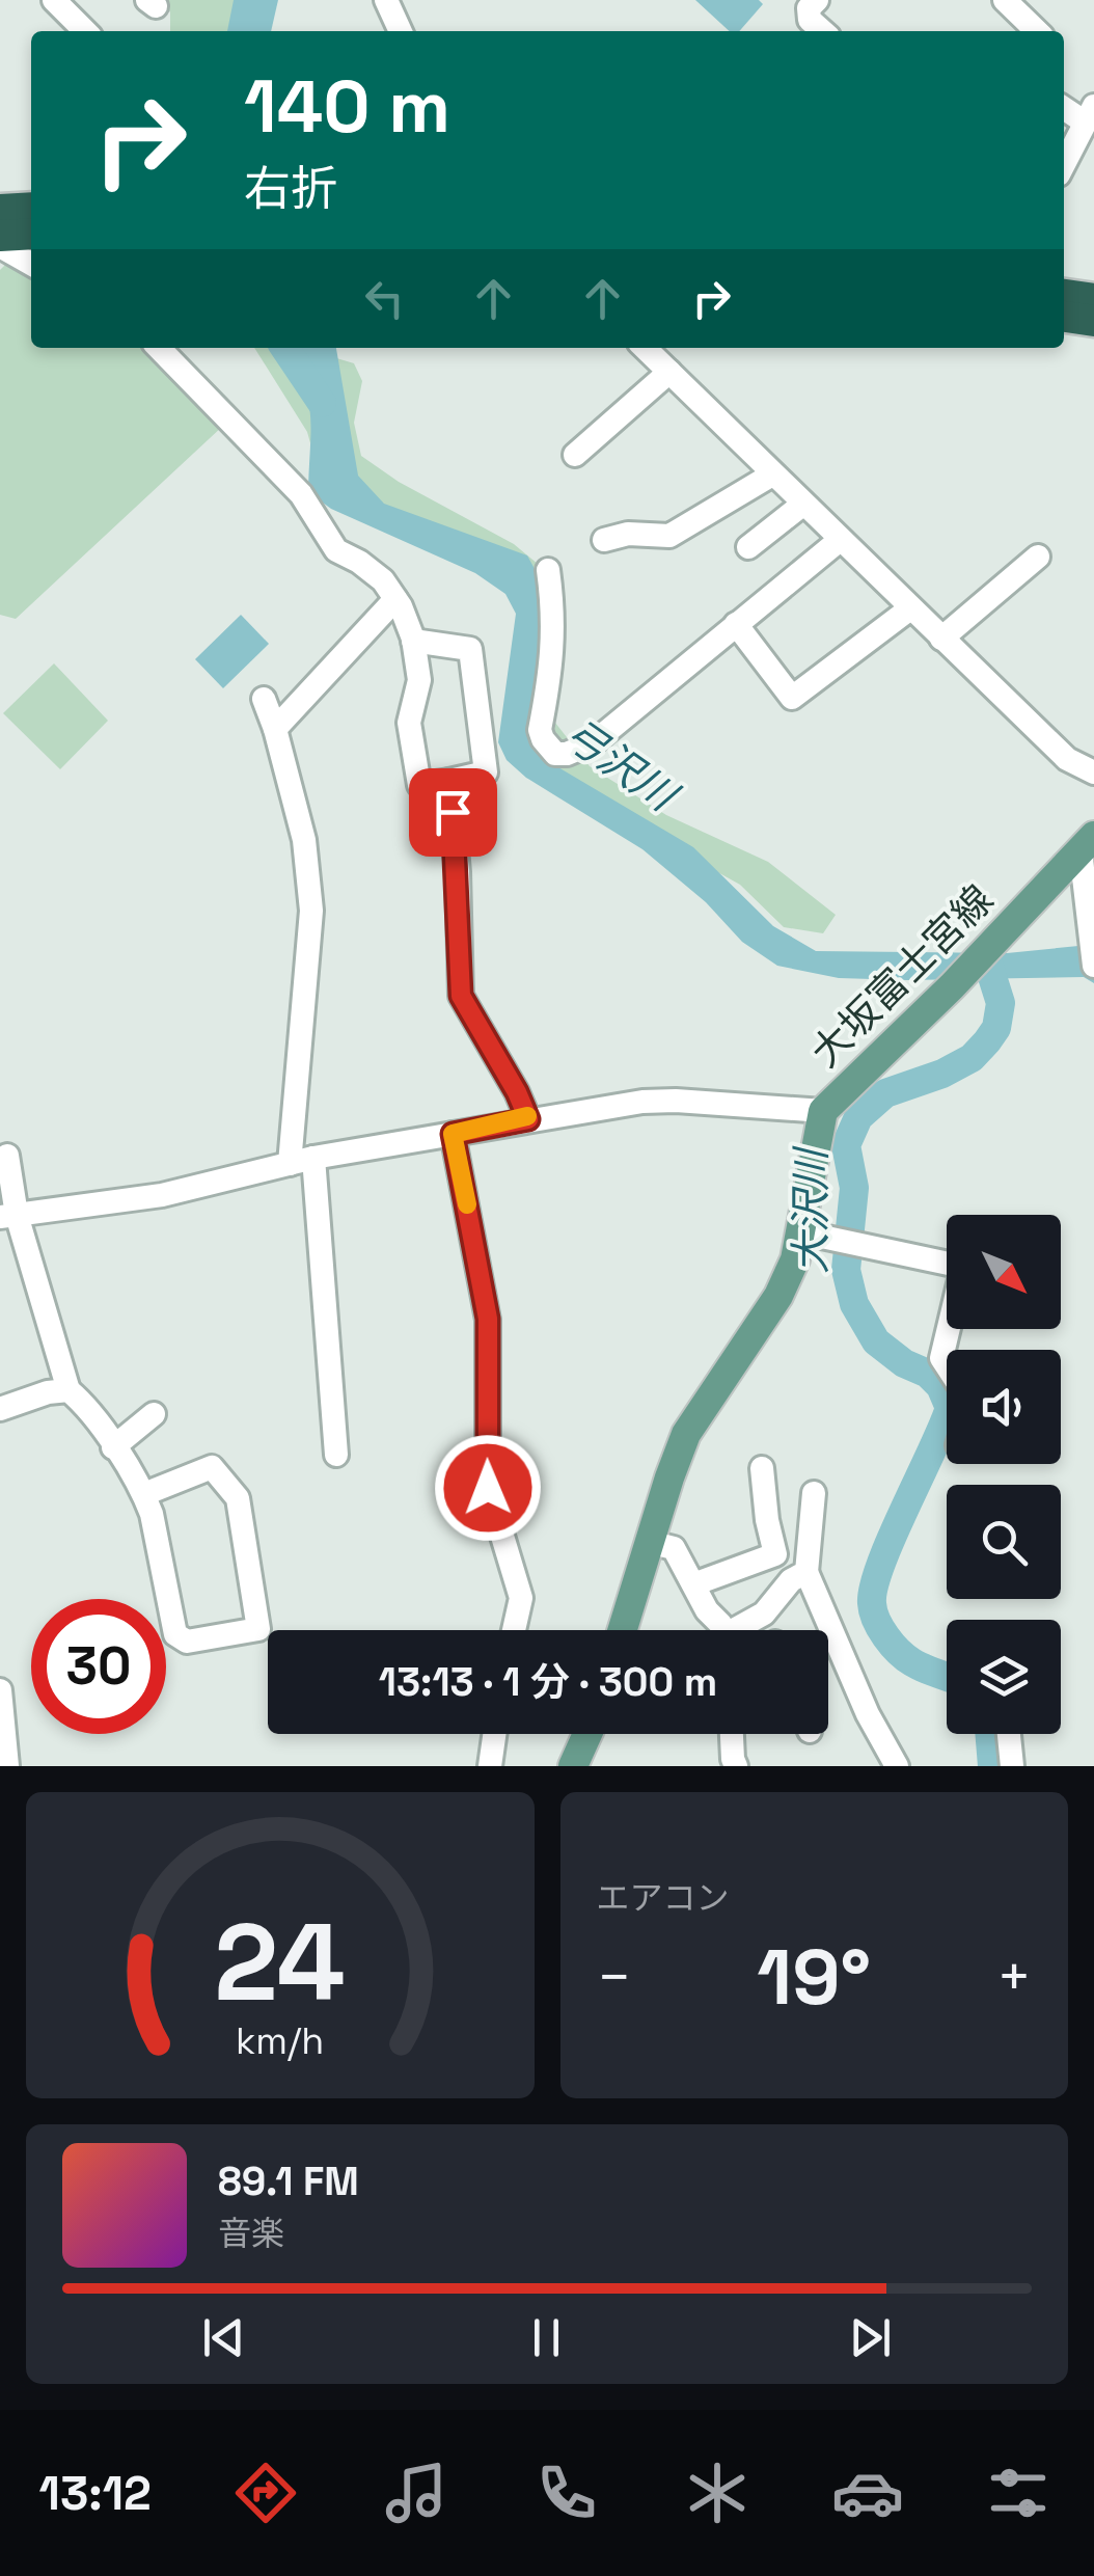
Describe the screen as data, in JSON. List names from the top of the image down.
{
  "streets": {
    "main road": ["大坂富士宮線"]
  },
  "water": ["弓沢川", "大沢川"],
  "north": "bottom right",
  "page": {
    "turn": ["140 m", "右折"],
    "limit": "30",
    "trip": "13:13 · 1 分 · 300 m",
    "tile": "エアコン",
    "heat": ["−", "19°", "+"],
    "song": ["89.1 FM", "音楽"],
    "tabs": "13:12",
    "gauge": ["24", "km/h"]
  }
}
